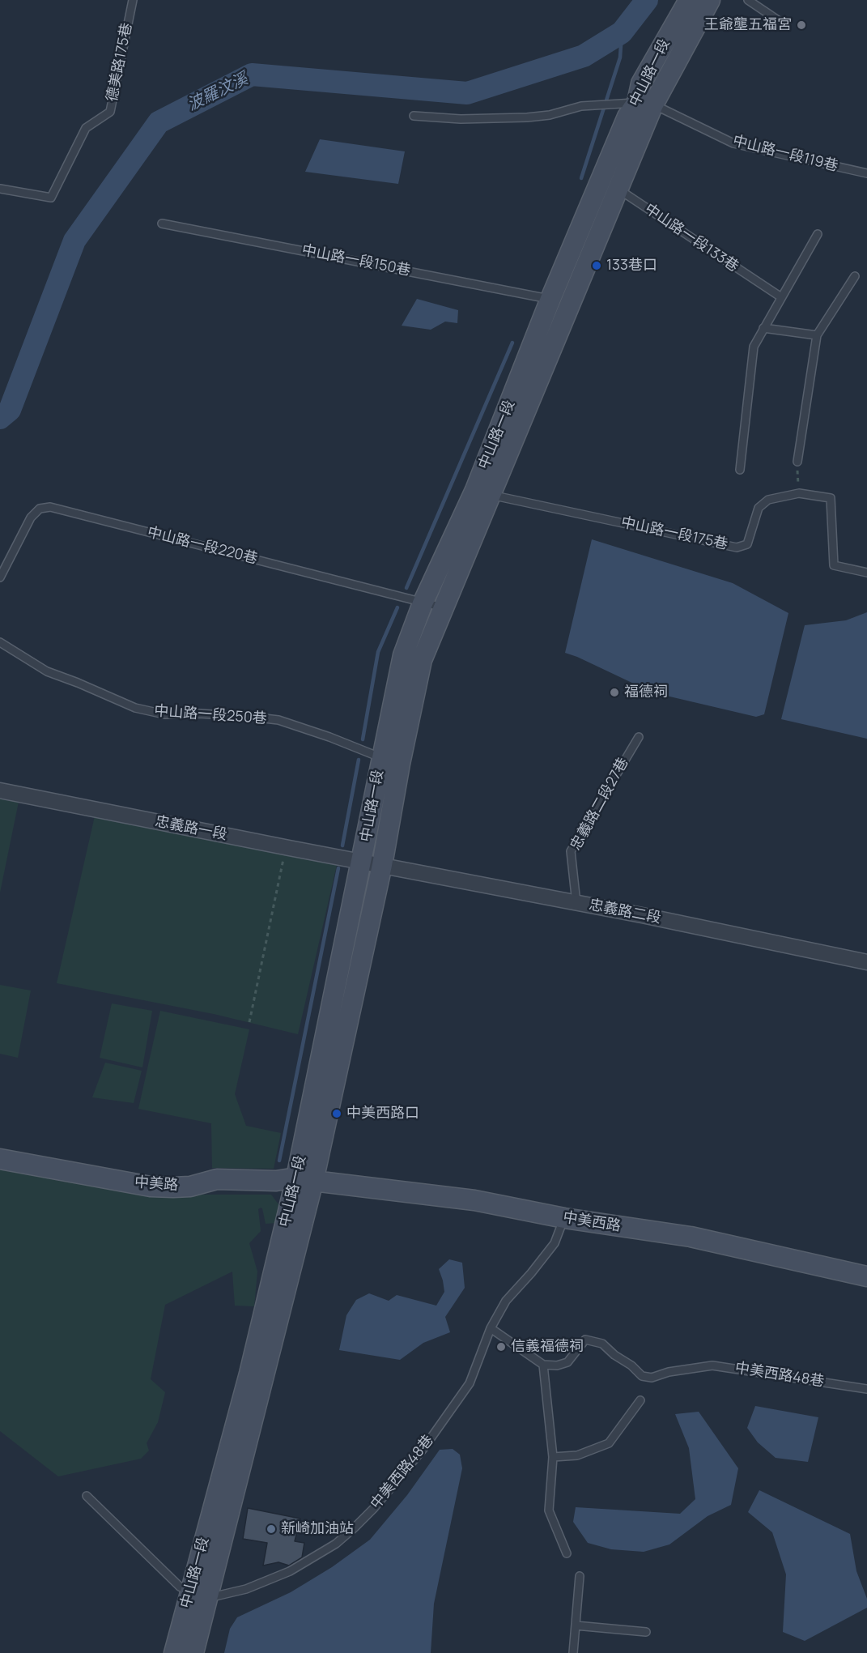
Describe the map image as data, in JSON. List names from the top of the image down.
{
  "streets": {
    "street": [
      "中山路一段",
      "忠義路一段",
      "忠義路二段",
      "中美路",
      "中美西路"
    ],
    "lane": [
      "德美路175巷",
      "中山路一段119巷",
      "中山路一段133巷",
      "中山路一段150巷",
      "中山路一段175巷",
      "中山路一段220巷",
      "中山路一段250巷",
      "忠義路二段27巷",
      "中美西路48巷"
    ]
  },
  "crossings": [
    ["中山路一段", "中山路一段119巷"],
    ["中山路一段", "中山路一段133巷"],
    ["中山路一段", "中山路一段150巷"],
    ["中山路一段", "中山路一段175巷"],
    ["中山路一段", "中山路一段220巷"],
    ["中山路一段", "中山路一段250巷"],
    ["中山路一段", "忠義路一段"],
    ["中山路一段", "忠義路二段"],
    ["中山路一段", "中美路"],
    ["中山路一段", "中美西路"],
    ["中山路一段", "中美西路48巷"],
    ["忠義路二段27巷", "忠義路二段"],
    ["忠義路一段", "忠義路二段"],
    ["中美路", "中美西路"],
    ["中美西路", "中美西路48巷"]
  ],
  "water": ["波羅汶溪"],
  "places": [
    "王爺壟五福宮",
    "133巷口",
    "福德祠",
    "中美西路口",
    "信義福德祠",
    "新崎加油站"
  ]
}
